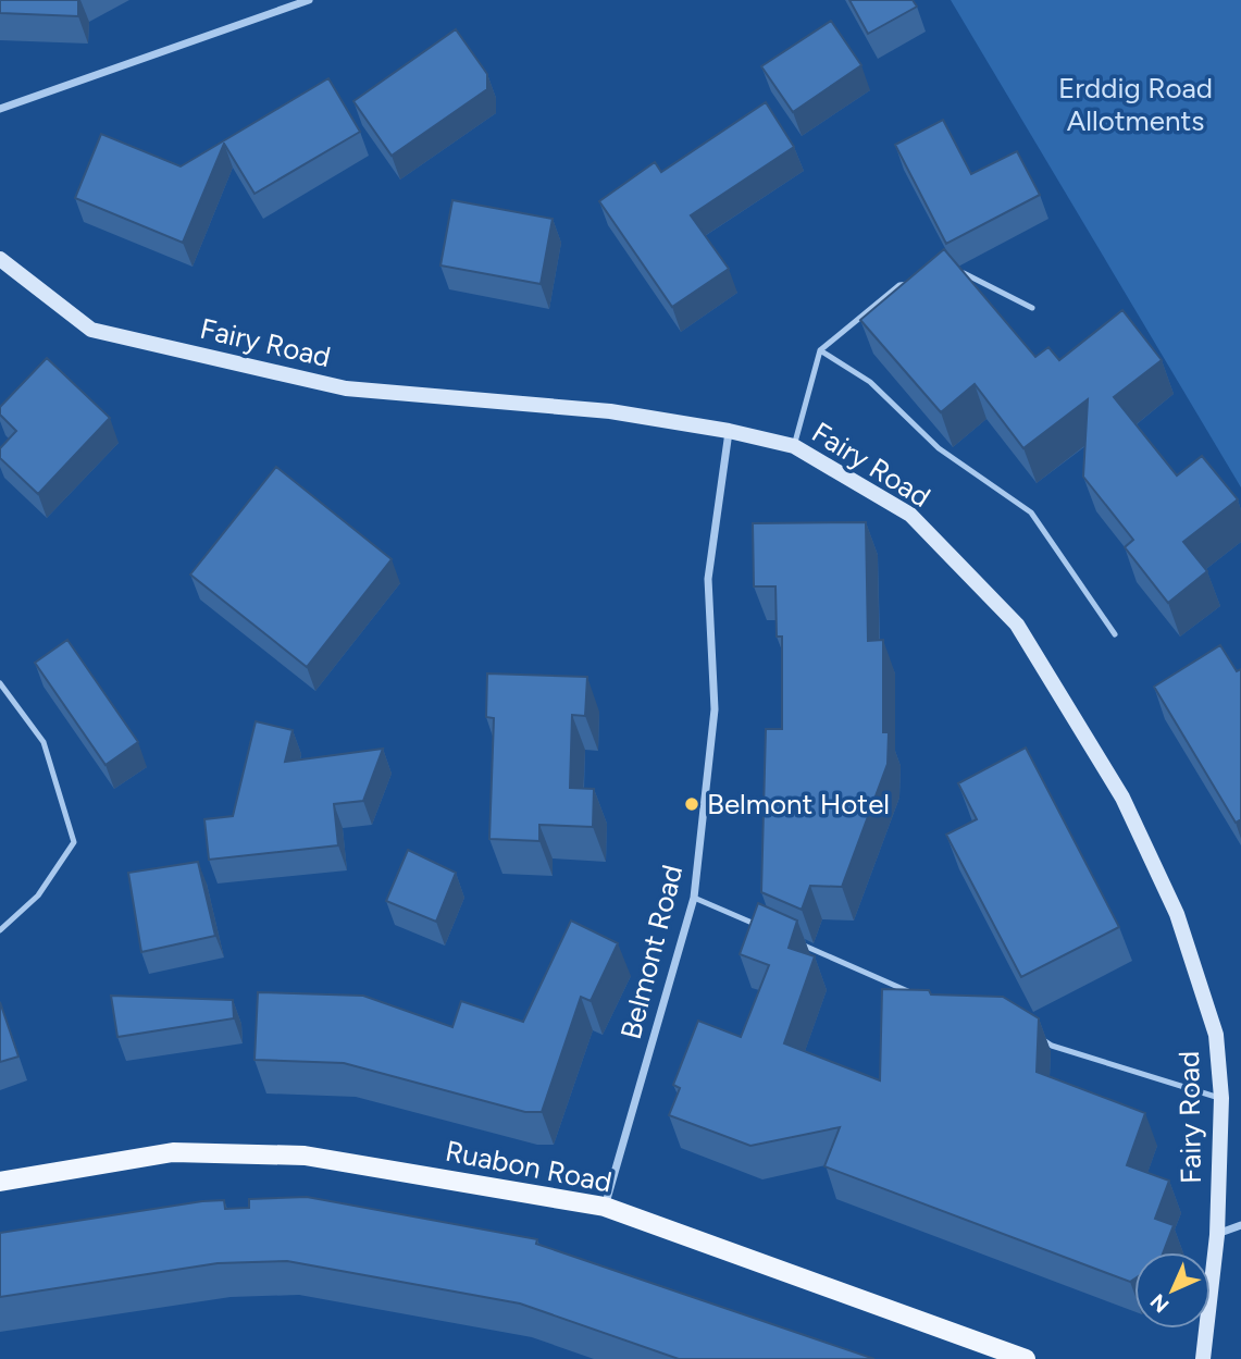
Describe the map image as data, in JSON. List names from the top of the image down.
{
  "streets": {
    "main road": ["Fairy Road", "Ruabon Road"],
    "street": ["Belmont Road"]
  },
  "crossings": [
    ["Fairy Road", "Belmont Road"],
    ["Belmont Road", "Ruabon Road"]
  ],
  "parks": ["Erddig Road Allotments"],
  "places": ["Belmont Hotel"],
  "north": "bottom left"
}
